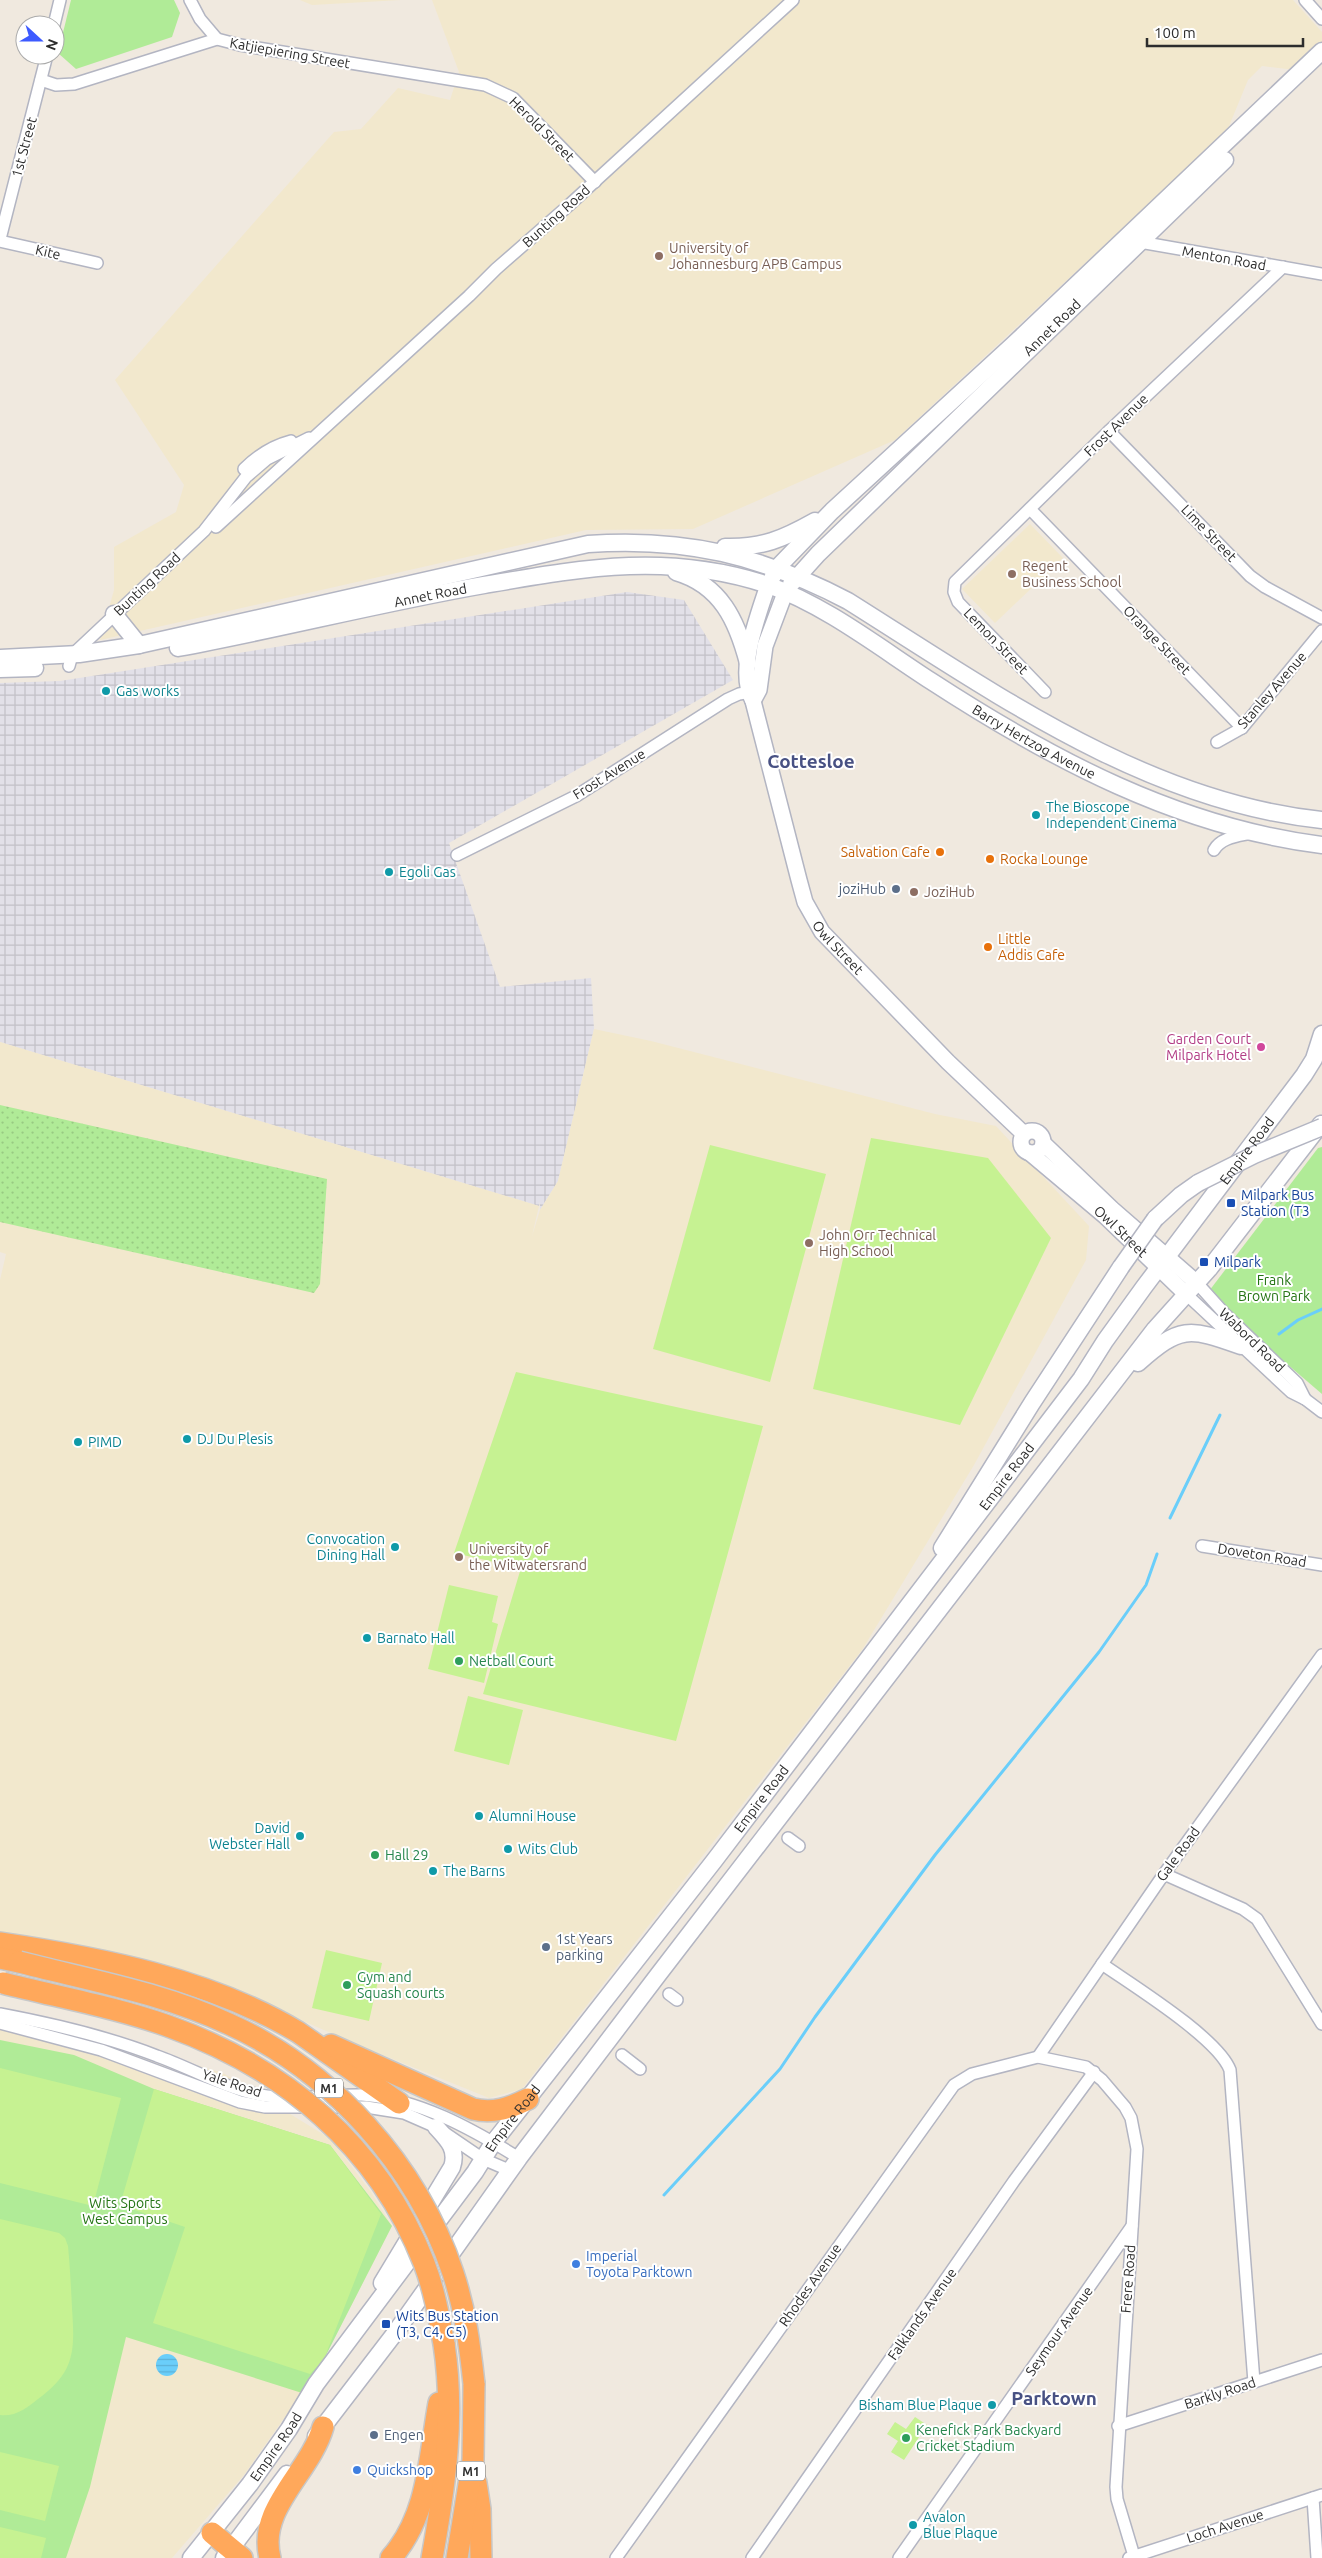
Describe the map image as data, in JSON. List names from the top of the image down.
{
  "streets": {
    "highway": ["M1"],
    "main road": ["Annet Road", "Barry Hertzog Avenue", "Empire Road"],
    "street": [
      "Katjiepiering Street",
      "Herold Street",
      "1st Street",
      "Bunting Road",
      "Kite",
      "Menton Road",
      "Frost Avenue",
      "Lime Street",
      "Orange Street",
      "Lemon Street",
      "Stanley Avenue",
      "Owl Street",
      "Wabord Road",
      "Doveton Road",
      "Gale Road",
      "Yale Road",
      "Frere Road",
      "Rhodes Avenue",
      "Falklands Avenue",
      "Seymour Avenue",
      "Barkly Road",
      "Loch Avenue"
    ]
  },
  "crossings": [
    ["Katjiepiering Street", "Herold Street"],
    ["Katjiepiering Street", "1st Street"],
    ["Herold Street", "Bunting Road"],
    ["1st Street", "Kite"],
    ["Bunting Road", "Annet Road"],
    ["Menton Road", "Annet Road"],
    ["Menton Road", "Frost Avenue"],
    ["Annet Road", "Barry Hertzog Avenue"],
    ["Annet Road", "Owl Street"],
    ["Frost Avenue", "Lime Street"],
    ["Frost Avenue", "Orange Street"],
    ["Frost Avenue", "Lemon Street"],
    ["Frost Avenue", "Owl Street"],
    ["Orange Street", "Stanley Avenue"],
    ["Barry Hertzog Avenue", "Owl Street"],
    ["Owl Street", "Empire Road"],
    ["Owl Street", "Wabord Road"],
    ["Empire Road", "Wabord Road"],
    ["Empire Road", "Yale Road"],
    ["Gale Road", "Frere Road"],
    ["Gale Road", "Rhodes Avenue"],
    ["Frere Road", "Rhodes Avenue"],
    ["Frere Road", "Falklands Avenue"],
    ["Frere Road", "Seymour Avenue"],
    ["Frere Road", "Barkly Road"],
    ["Frere Road", "Loch Avenue"]
  ],
  "districts": ["Cottesloe", "Parktown"],
  "parks": ["Frank Brown Park", "Wits Sports West Campus"],
  "places": {
    "other": [
      "University of Johannesburg APB Campus",
      "Regent Business School",
      "Gas works",
      "The Bioscope Independent Cinema",
      "Salvation Cafe",
      "Rocka Lounge",
      "Egoli Gas",
      "joziHub",
      "JoziHub",
      "Little Addis Cafe",
      "Garden Court Milpark Hotel",
      "John Orr Technical High School",
      "DJ Du Plesis",
      "PIMD",
      "Convocation Dining Hall",
      "University of the Witwatersrand",
      "Barnato Hall",
      "Netball Court",
      "Alumni House",
      "David Webster Hall",
      "Wits Club",
      "Hall 29",
      "The Barns",
      "1st Years parking",
      "Gym and Squash courts",
      "Imperial Toyota Parktown",
      "Bisham Blue Plaque",
      "Engen",
      "Kenefick Park Backyard Cricket Stadium",
      "Quickshop",
      "Avalon Blue Plaque"
    ],
    "transit": ["Milpark Bus Station (T3", "Milpark", "Wits Bus Station (T3, C4, C5)"]
  },
  "scale_bar": "100 m",
  "north": "right"
}
